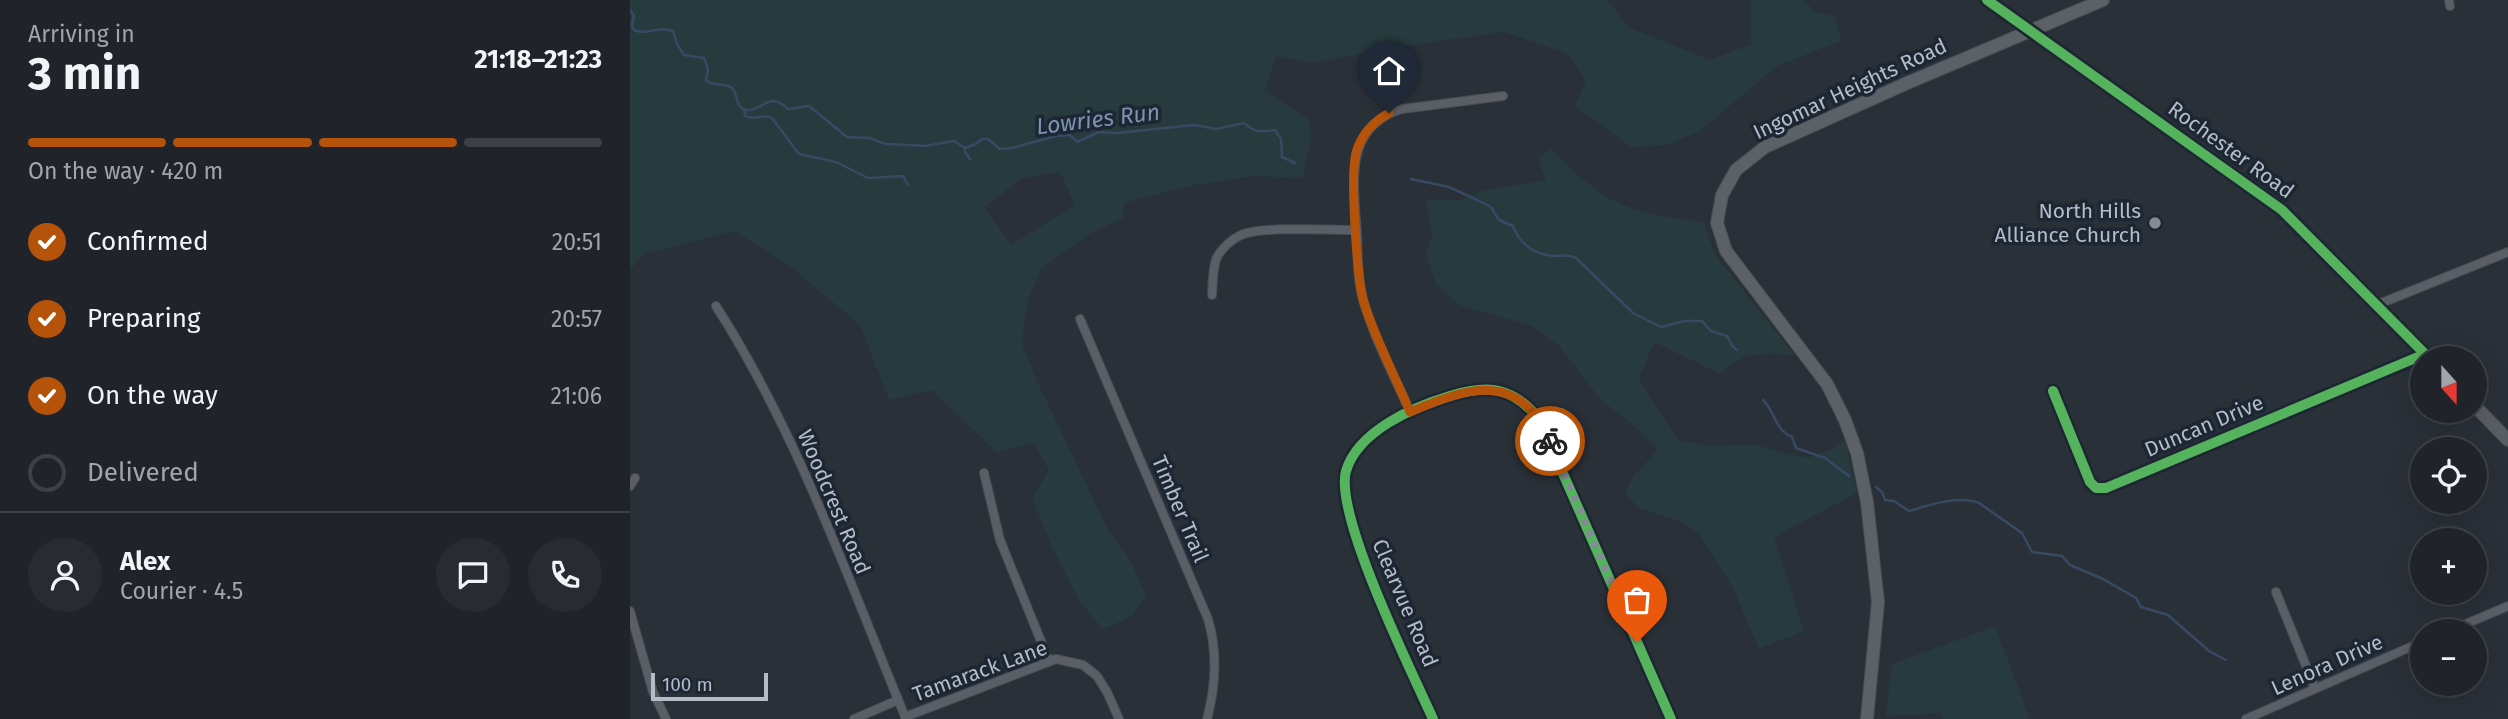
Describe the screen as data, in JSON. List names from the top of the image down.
{
  "streets": {
    "main road": ["Ingomar Heights Road"],
    "street": [
      "Rochester Road",
      "Duncan Drive",
      "Woodcrest Road",
      "Timber Trail",
      "Clearvue Road",
      "Lenora Drive",
      "Tamarack Lane"
    ]
  },
  "crossings": [
    ["Ingomar Heights Road", "Rochester Road"],
    ["Woodcrest Road", "Tamarack Lane"]
  ],
  "water": ["Lowries Run"],
  "places": ["North Hills Alliance Church"],
  "scale_bar": "100 m",
  "north": "bottom",
  "page": {
    "heading": ["3 min", "Arriving in", "21:18–21:23"],
    "panel": ["Alex", "Courier · 4.5"],
    "bar": "On the way · 420 m",
    "list": [
      ["Confirmed", "20:51"],
      ["Preparing", "20:57"],
      ["On the way", "21:06"],
      "Delivered"
    ],
    "map_buttons": ["+", "−"],
    "scale": "100 m"
  }
}
